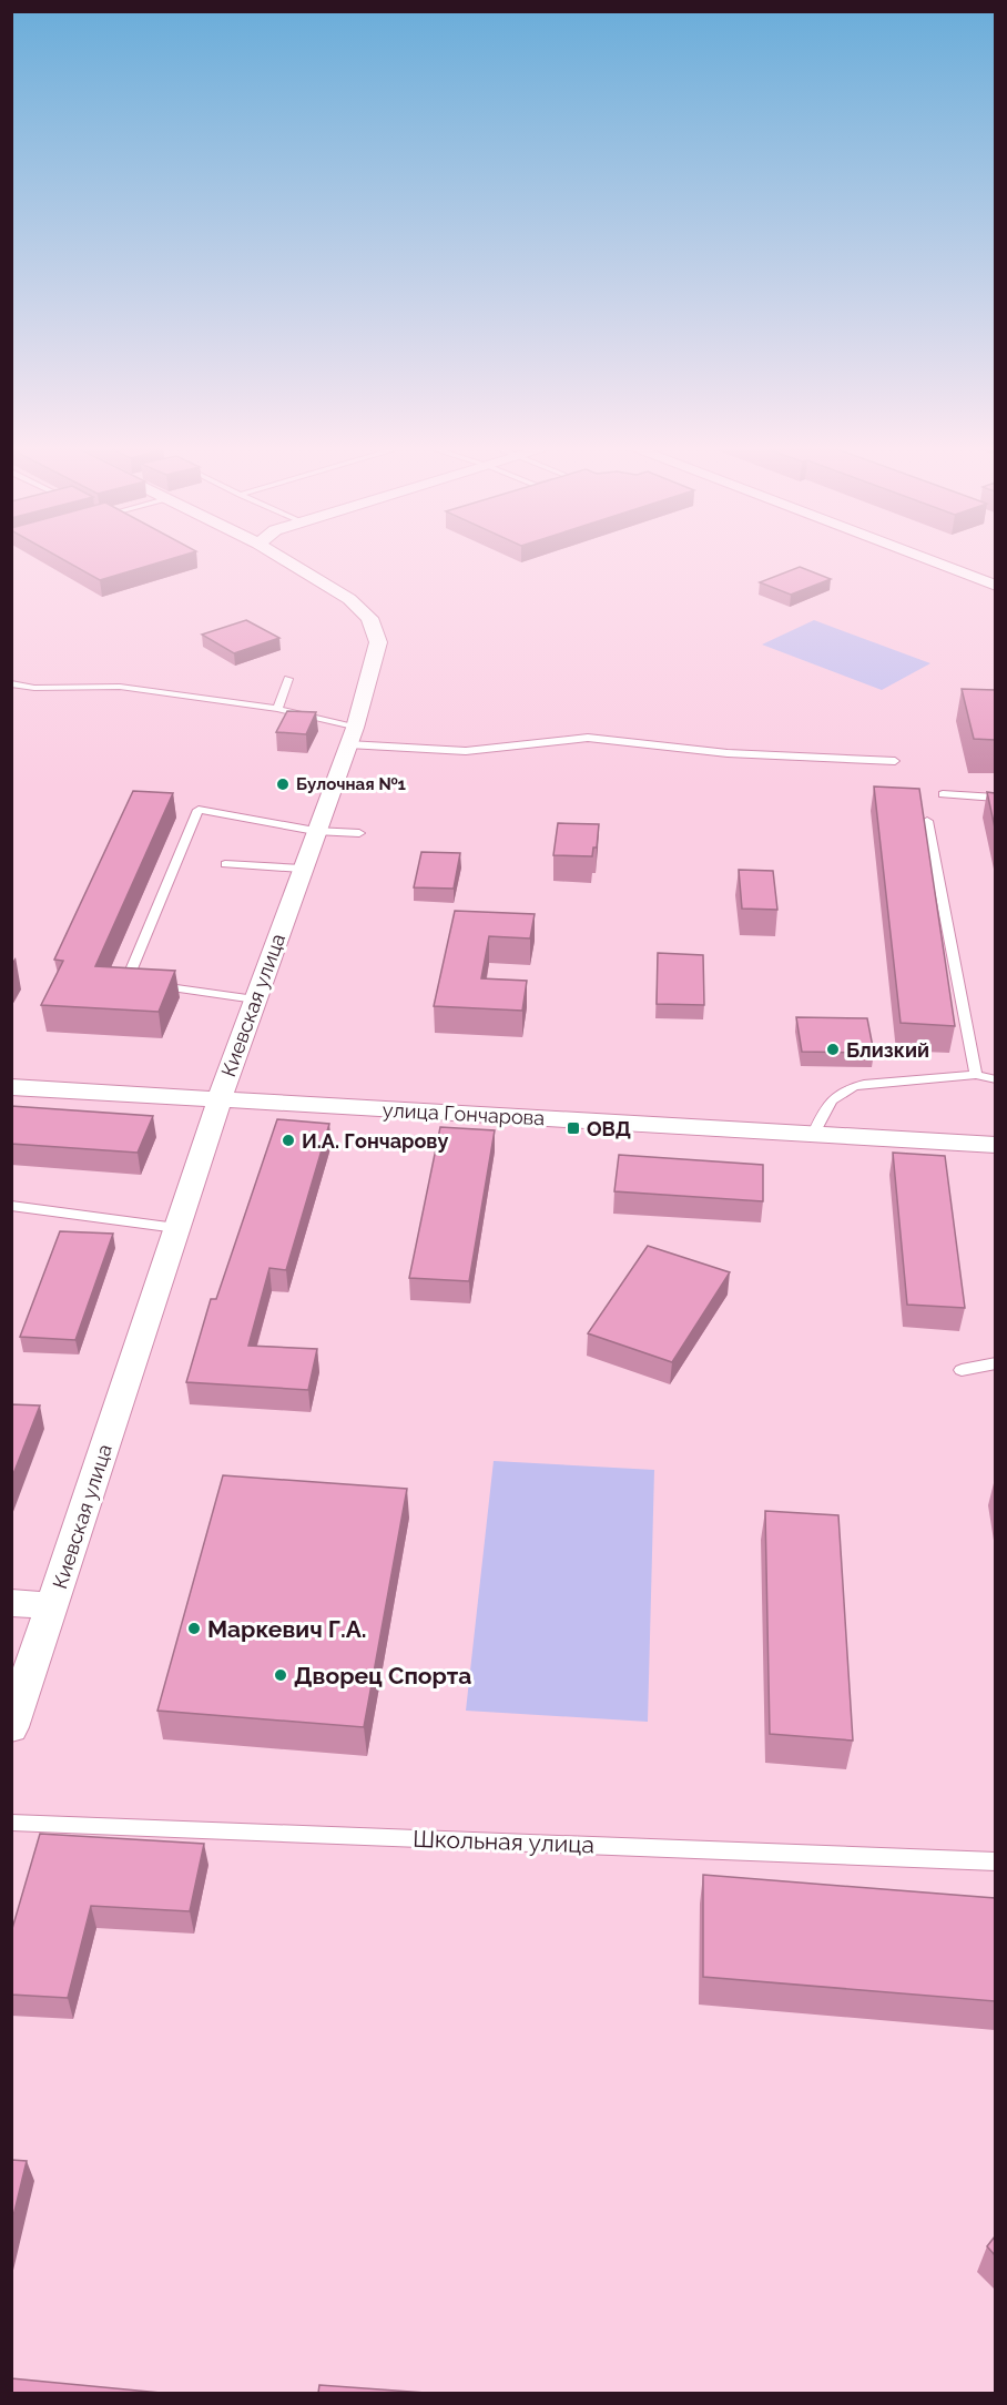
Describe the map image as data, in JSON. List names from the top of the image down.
{
  "streets": {
    "street": ["Киевская улица", "улица Гончарова"],
    "lane": ["Школьная улица"]
  },
  "crossings": [
    ["Киевская улица", "улица Гончарова"]
  ],
  "places": {
    "other": [
      "Булочная №1",
      "Близкий",
      "И.А. Гончарову",
      "Маркевич Г.А.",
      "Дворец Спорта"
    ],
    "transit": ["ОВД"]
  }
}
